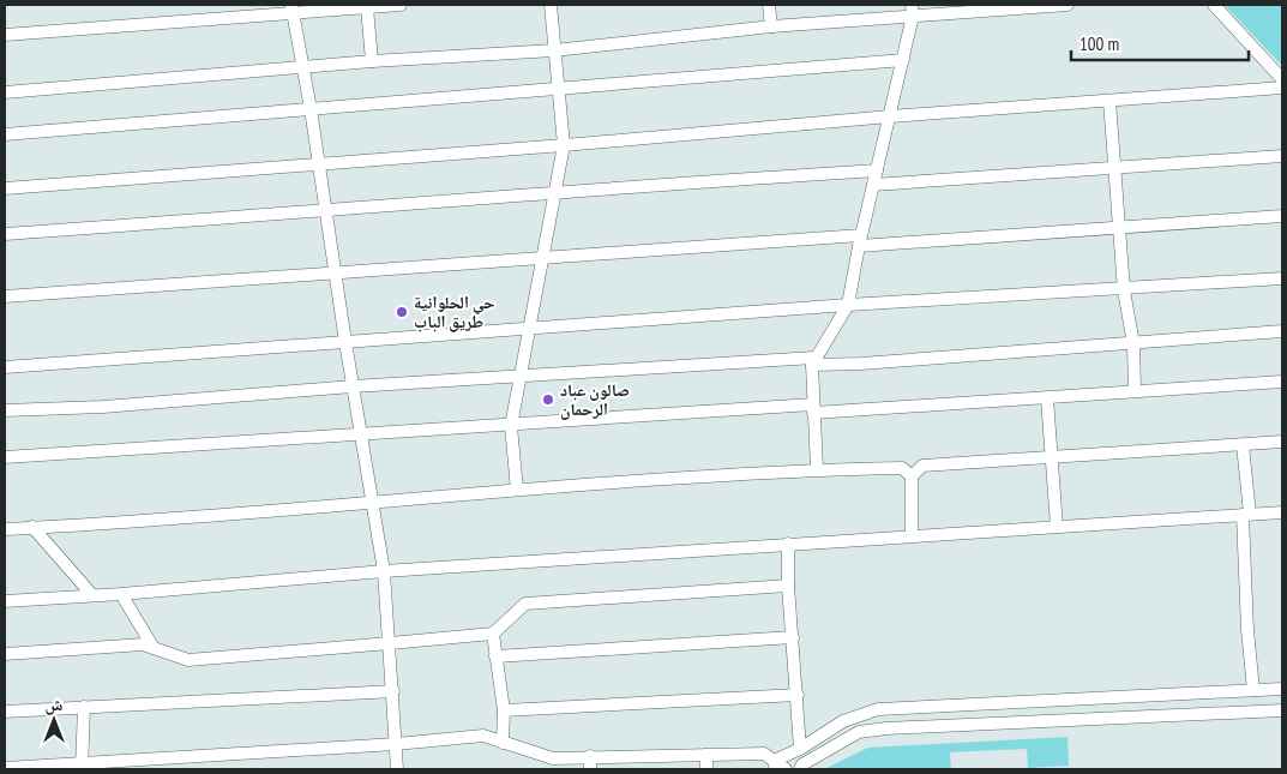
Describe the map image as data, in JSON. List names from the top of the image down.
{
  "places": ["حي الحلوانية طريق الباب", "صالون عباد الرحمان"],
  "scale_bar": "100 m",
  "north": "top"
}
